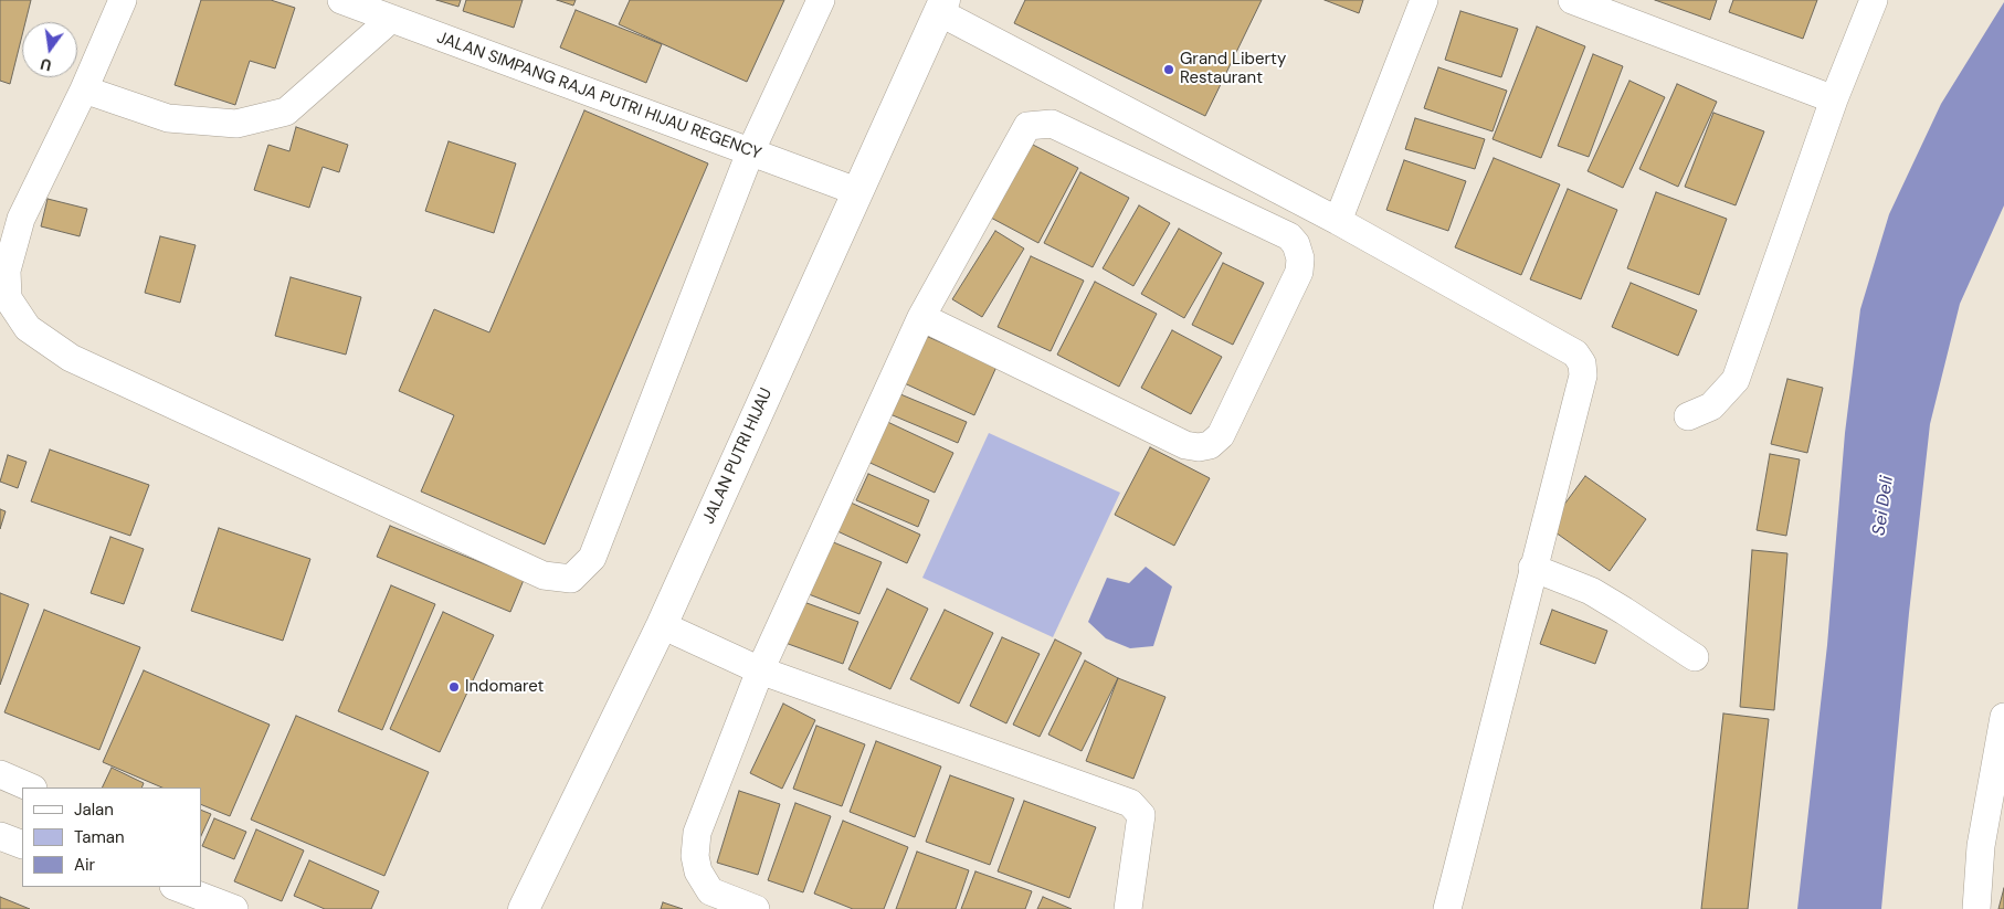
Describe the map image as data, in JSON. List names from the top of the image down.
{
  "streets": {
    "main road": ["JALAN PUTRI HIJAU"],
    "street": ["JALAN SIMPANG RAJA PUTRI HIJAU REGENCY"]
  },
  "crossings": [
    ["JALAN SIMPANG RAJA PUTRI HIJAU REGENCY", "JALAN PUTRI HIJAU"]
  ],
  "water": ["Sei Deli"],
  "places": ["Grand Liberty Restaurant", "Indomaret"],
  "legend": ["Jalan", "Taman", "Air"],
  "north": "bottom"
}
